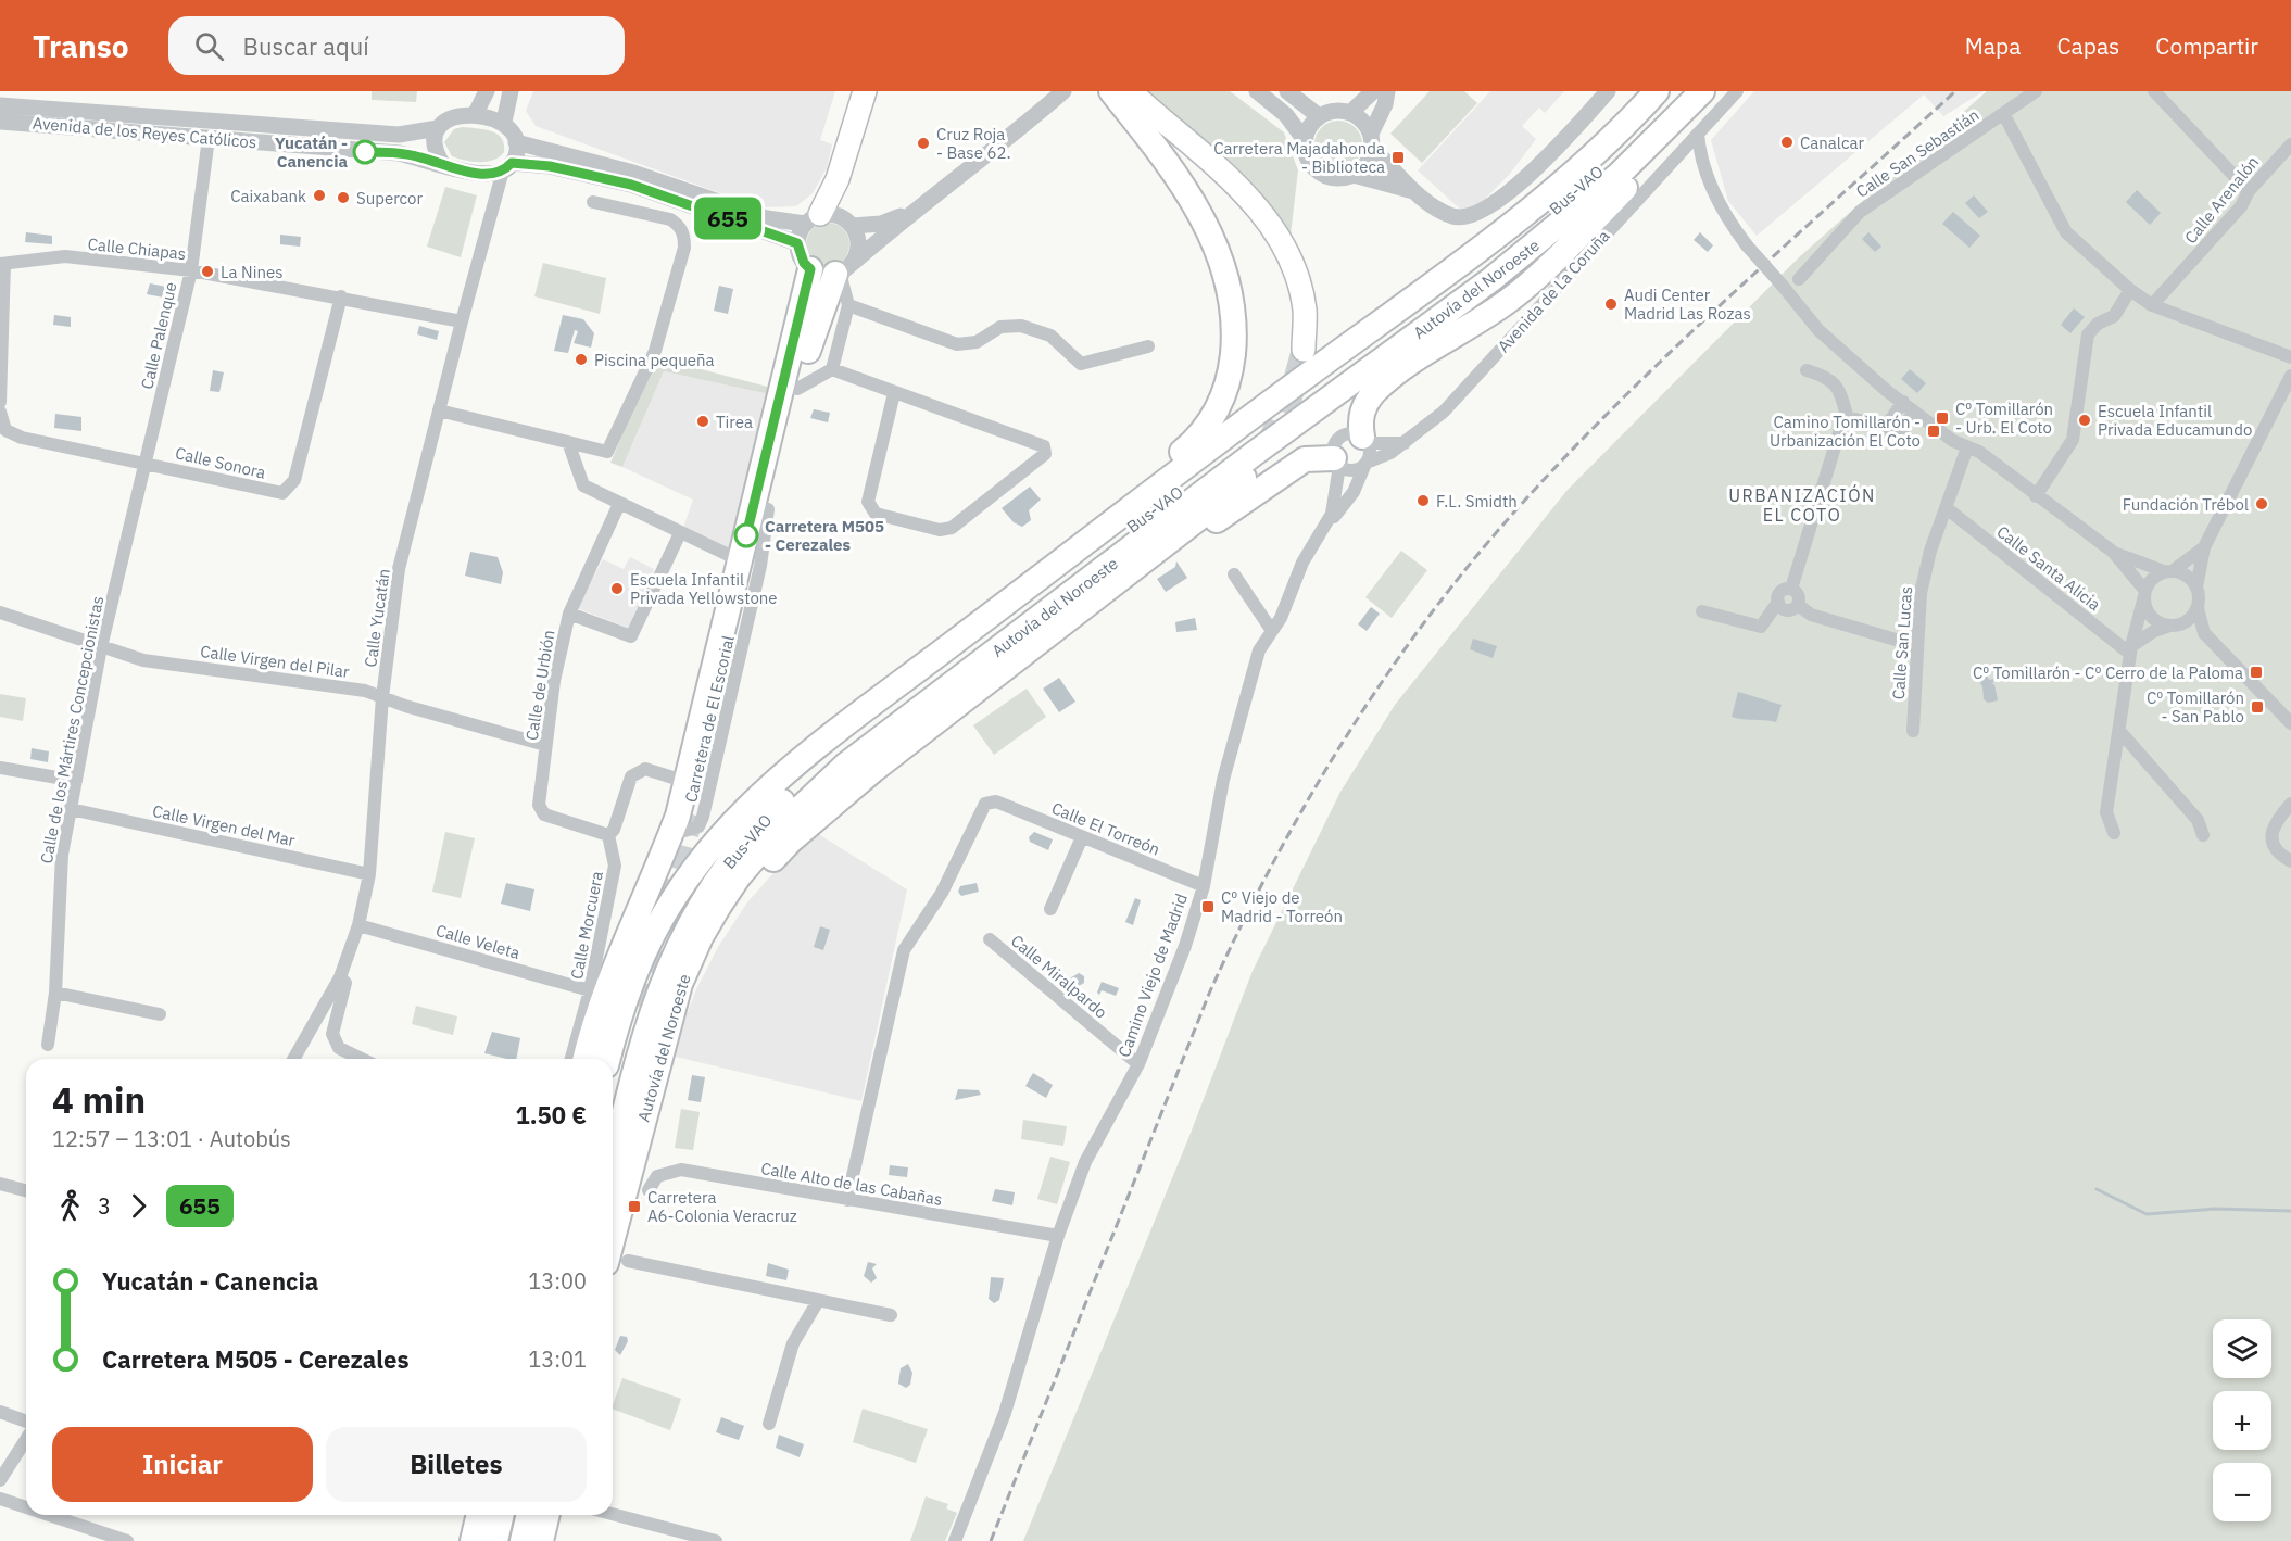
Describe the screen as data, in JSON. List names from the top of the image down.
{
  "streets": {
    "highway": ["Bus-VAO", "Autovía del Noroeste"],
    "street": [
      "Avenida de los Reyes Católicos",
      "Calle San Sebastián",
      "Calle Arenalón",
      "Calle Chiapas",
      "Avenida de La Coruña",
      "Calle Palenque",
      "Calle Sonora",
      "Calle Santa Alicia",
      "Calle Yucatán",
      "Calle San Lucas",
      "Calle Virgen del Pilar",
      "Calle de Urbión",
      "Carretera de El Escorial",
      "Calle de los Mártires Concepcionistas",
      "Calle Virgen del Mar",
      "Calle El Torreón",
      "Calle Morcuera",
      "Calle Veleta",
      "Camino Viejo de Madrid",
      "Calle Miralpardo",
      "Calle Alto de las Cabañas"
    ]
  },
  "crossings": [
    ["Avenida de los Reyes Católicos", "Calle Palenque"],
    ["Avenida de los Reyes Católicos", "Calle Yucatán"],
    ["Bus-VAO", "Autovía del Noroeste"],
    ["Calle Chiapas", "Calle Palenque"],
    ["Calle Chiapas", "Calle Sonora"],
    ["Calle Chiapas", "Calle Yucatán"],
    ["Avenida de La Coruña", "Camino Viejo de Madrid"],
    ["Calle Palenque", "Calle Sonora"],
    ["Calle Palenque", "Calle de los Mártires Concepcionistas"],
    ["Calle Sonora", "Calle de los Mártires Concepcionistas"],
    ["Calle Santa Alicia", "Calle San Lucas"],
    ["Calle Yucatán", "Calle Virgen del Pilar"],
    ["Calle Yucatán", "Calle Virgen del Mar"],
    ["Calle Yucatán", "Calle Veleta"],
    ["Calle Virgen del Pilar", "Calle de Urbión"],
    ["Calle Virgen del Pilar", "Calle de los Mártires Concepcionistas"],
    ["Calle de Urbión", "Calle Morcuera"],
    ["Calle de los Mártires Concepcionistas", "Calle Virgen del Mar"],
    ["Calle El Torreón", "Camino Viejo de Madrid"],
    ["Calle El Torreón", "Calle Alto de las Cabañas"],
    ["Calle Morcuera", "Calle Veleta"],
    ["Camino Viejo de Madrid", "Calle Miralpardo"],
    ["Camino Viejo de Madrid", "Calle Alto de las Cabañas"]
  ],
  "districts": ["URBANIZACIÓN EL COTO"],
  "places": {
    "other": [
      "Canalcar",
      "Cruz Roja - Base 62.",
      "Yucatán - Canencia",
      "Caixabank",
      "Supercor",
      "La Nines",
      "Audi Center Madrid Las Rozas",
      "Piscina pequeña",
      "Escuela Infantil Privada Educamundo",
      "Tirea",
      "F.L. Smidth",
      "Fundación Trébol",
      "Carretera M505 - Cerezales",
      "Escuela Infantil Privada Yellowstone"
    ],
    "transit": [
      "Carretera Majadahonda - Biblioteca",
      "Cº Tomillarón - Urb. El Coto",
      "Camino Tomillarón - Urbanización El Coto",
      "Cº Tomillarón - Cº Cerro de la Paloma",
      "Cº Tomillarón - San Pablo",
      "Cº Viejo de Madrid - Torreón",
      "Carretera A6-Colonia Veracruz"
    ]
  },
  "lines": ["bus line 655"],
  "page": {
    "header": "Transo",
    "search": "Buscar aquí",
    "nav": ["Mapa", "Capas", "Compartir"],
    "on_map": "655",
    "heading": ["4 min", "12:57 – 13:01 · Autobús", "1.50 €"],
    "legs": ["3", "655"],
    "list": [
      {
        "name": "Yucatán - Canencia",
        "value": "13:00"
      },
      {
        "name": "Carretera M505 - Cerezales",
        "value": "13:01"
      }
    ],
    "map_buttons": ["+", "−"],
    "buttons": ["Iniciar", "Billetes"]
  }
}
